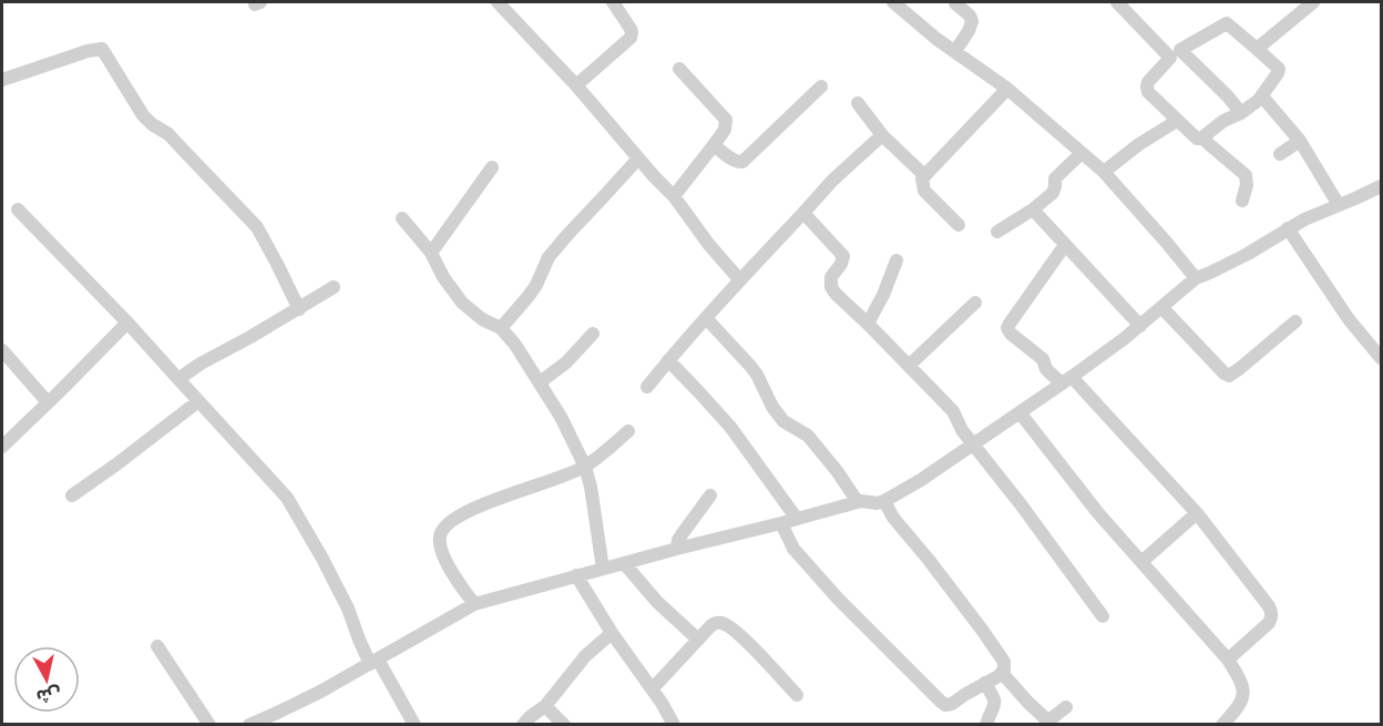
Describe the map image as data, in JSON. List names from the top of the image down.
{
  "north": "bottom"
}
